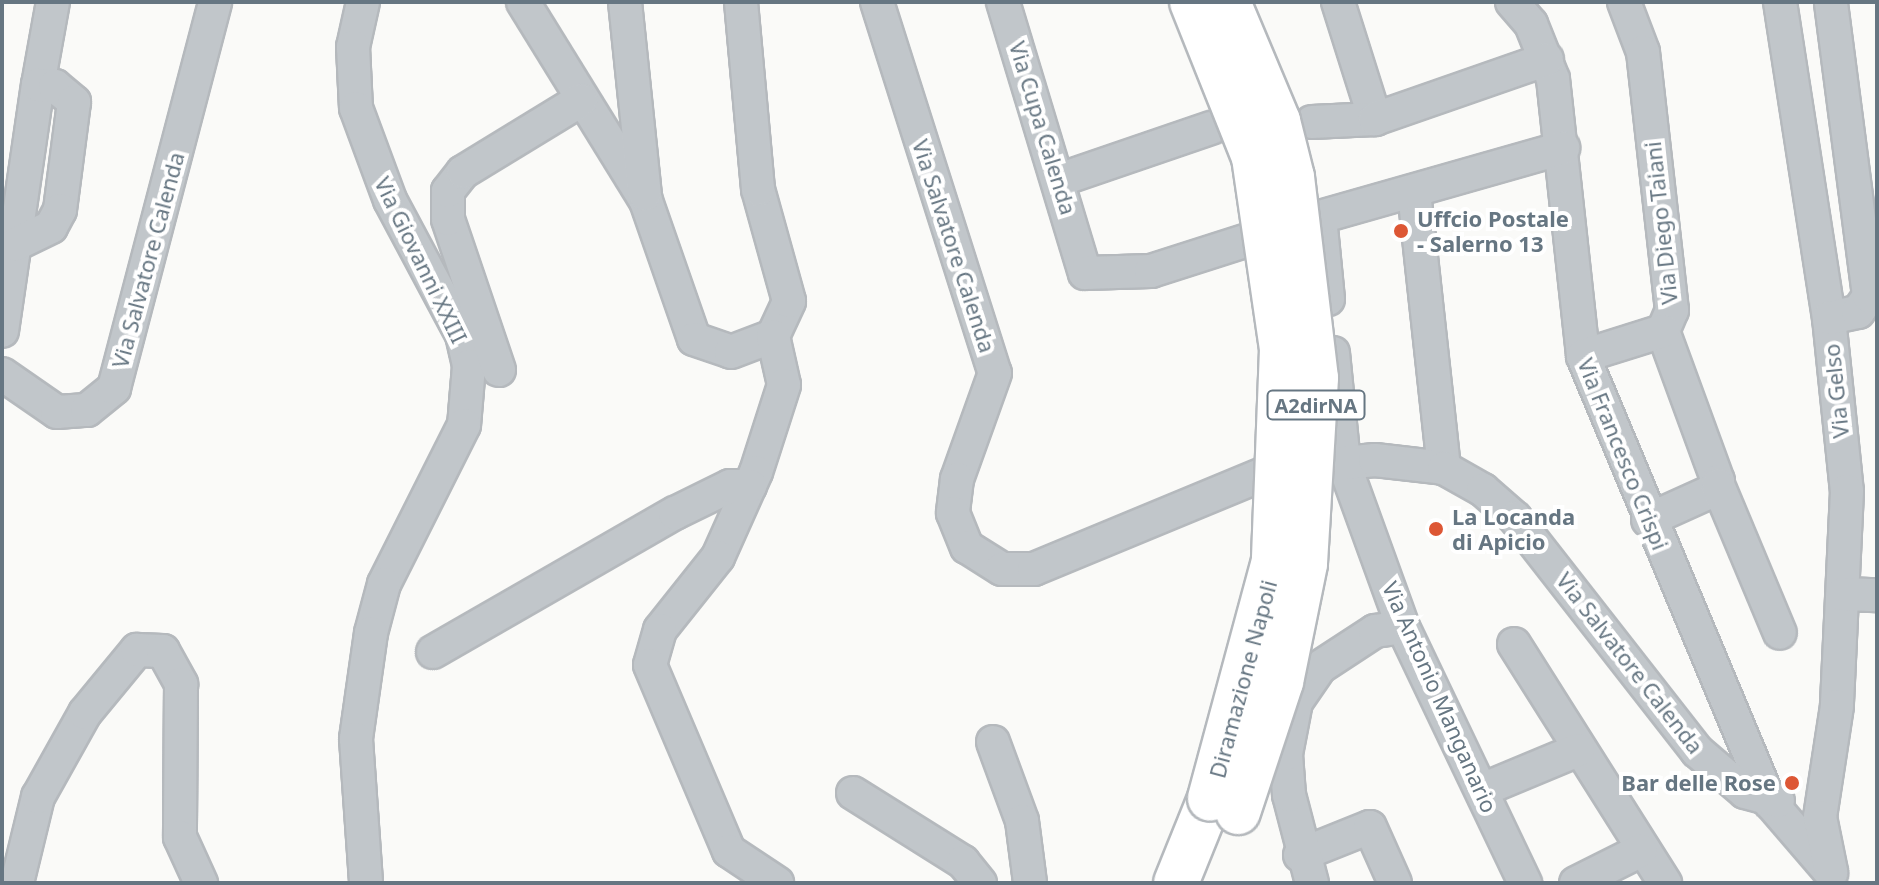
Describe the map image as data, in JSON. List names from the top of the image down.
{
  "streets": {
    "highway": ["A2dirNA", "Diramazione Napoli"],
    "street": [
      "Via Cupa Calenda",
      "Via Diego Taiani",
      "Via Salvatore Calenda",
      "Via Giovanni XXIII",
      "Via Gelso",
      "Via Francesco Crispi",
      "Via Antonio Manganario"
    ]
  },
  "crossings": [
    ["Via Salvatore Calenda", "Via Francesco Crispi"],
    ["Via Salvatore Calenda", "Via Antonio Manganario"]
  ],
  "places": ["Uffcio Postale - Salerno 13", "La Locanda di Apicio", "Bar delle Rose"]
}
